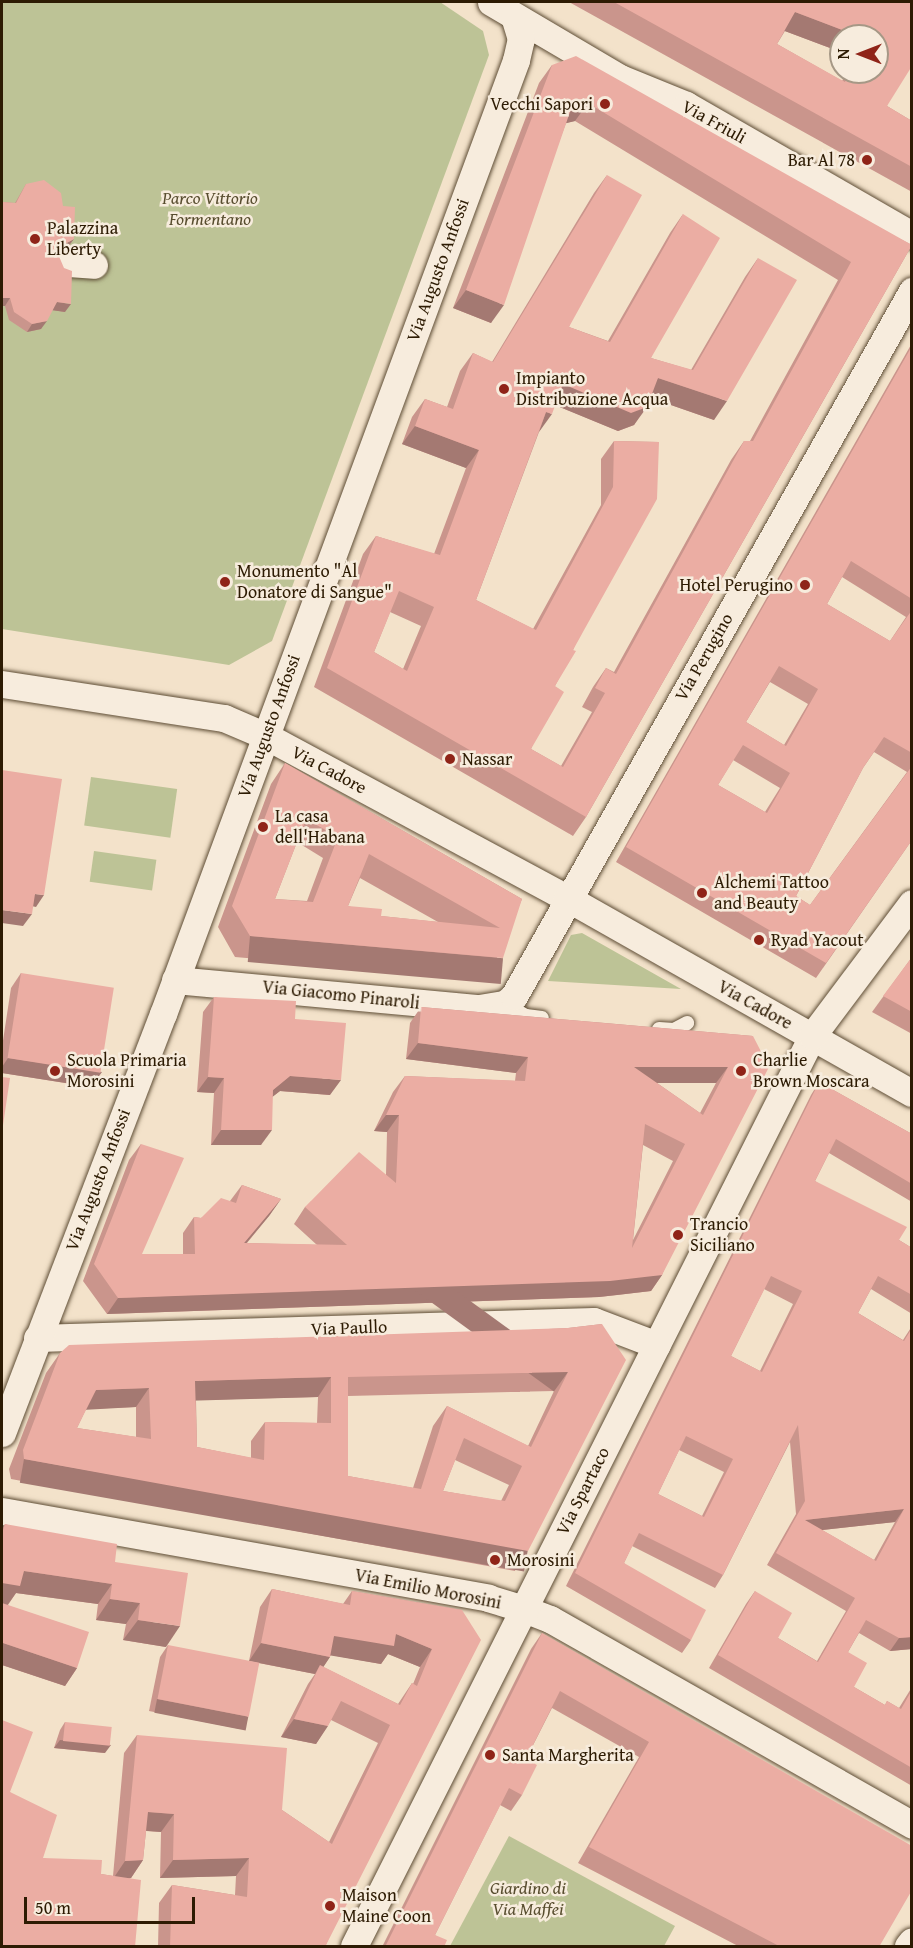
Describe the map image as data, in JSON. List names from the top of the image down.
{
  "streets": {
    "street": [
      "Via Friuli",
      "Via Augusto Anfossi",
      "Via Perugino",
      "Via Cadore",
      "Via Giacomo Pinaroli",
      "Via Paullo",
      "Via Spartaco",
      "Via Emilio Morosini"
    ]
  },
  "crossings": [
    ["Via Friuli", "Via Augusto Anfossi"],
    ["Via Augusto Anfossi", "Via Cadore"],
    ["Via Augusto Anfossi", "Via Giacomo Pinaroli"],
    ["Via Augusto Anfossi", "Via Paullo"],
    ["Via Perugino", "Via Cadore"],
    ["Via Cadore", "Via Spartaco"],
    ["Via Paullo", "Via Spartaco"],
    ["Via Spartaco", "Via Emilio Morosini"]
  ],
  "parks": ["Parco Vittorio Formentano", "Giardino di Via Maffei"],
  "places": [
    "Vecchi Sapori",
    "Bar Al 78",
    "Palazzina Liberty",
    "Impianto Distribuzione Acqua",
    "Monumento \"Al Donatore di Sangue\"",
    "Hotel Perugino",
    "Nassar",
    "La casa dell'Habana",
    "Alchemi Tattoo and Beauty",
    "Ryad Yacout",
    "Scuola Primaria Morosini",
    "Charlie Brown Moscara",
    "Trancio Siciliano",
    "Morosini",
    "Santa Margherita",
    "Maison Maine Coon"
  ],
  "scale_bar": "50 m",
  "north": "left"
}
